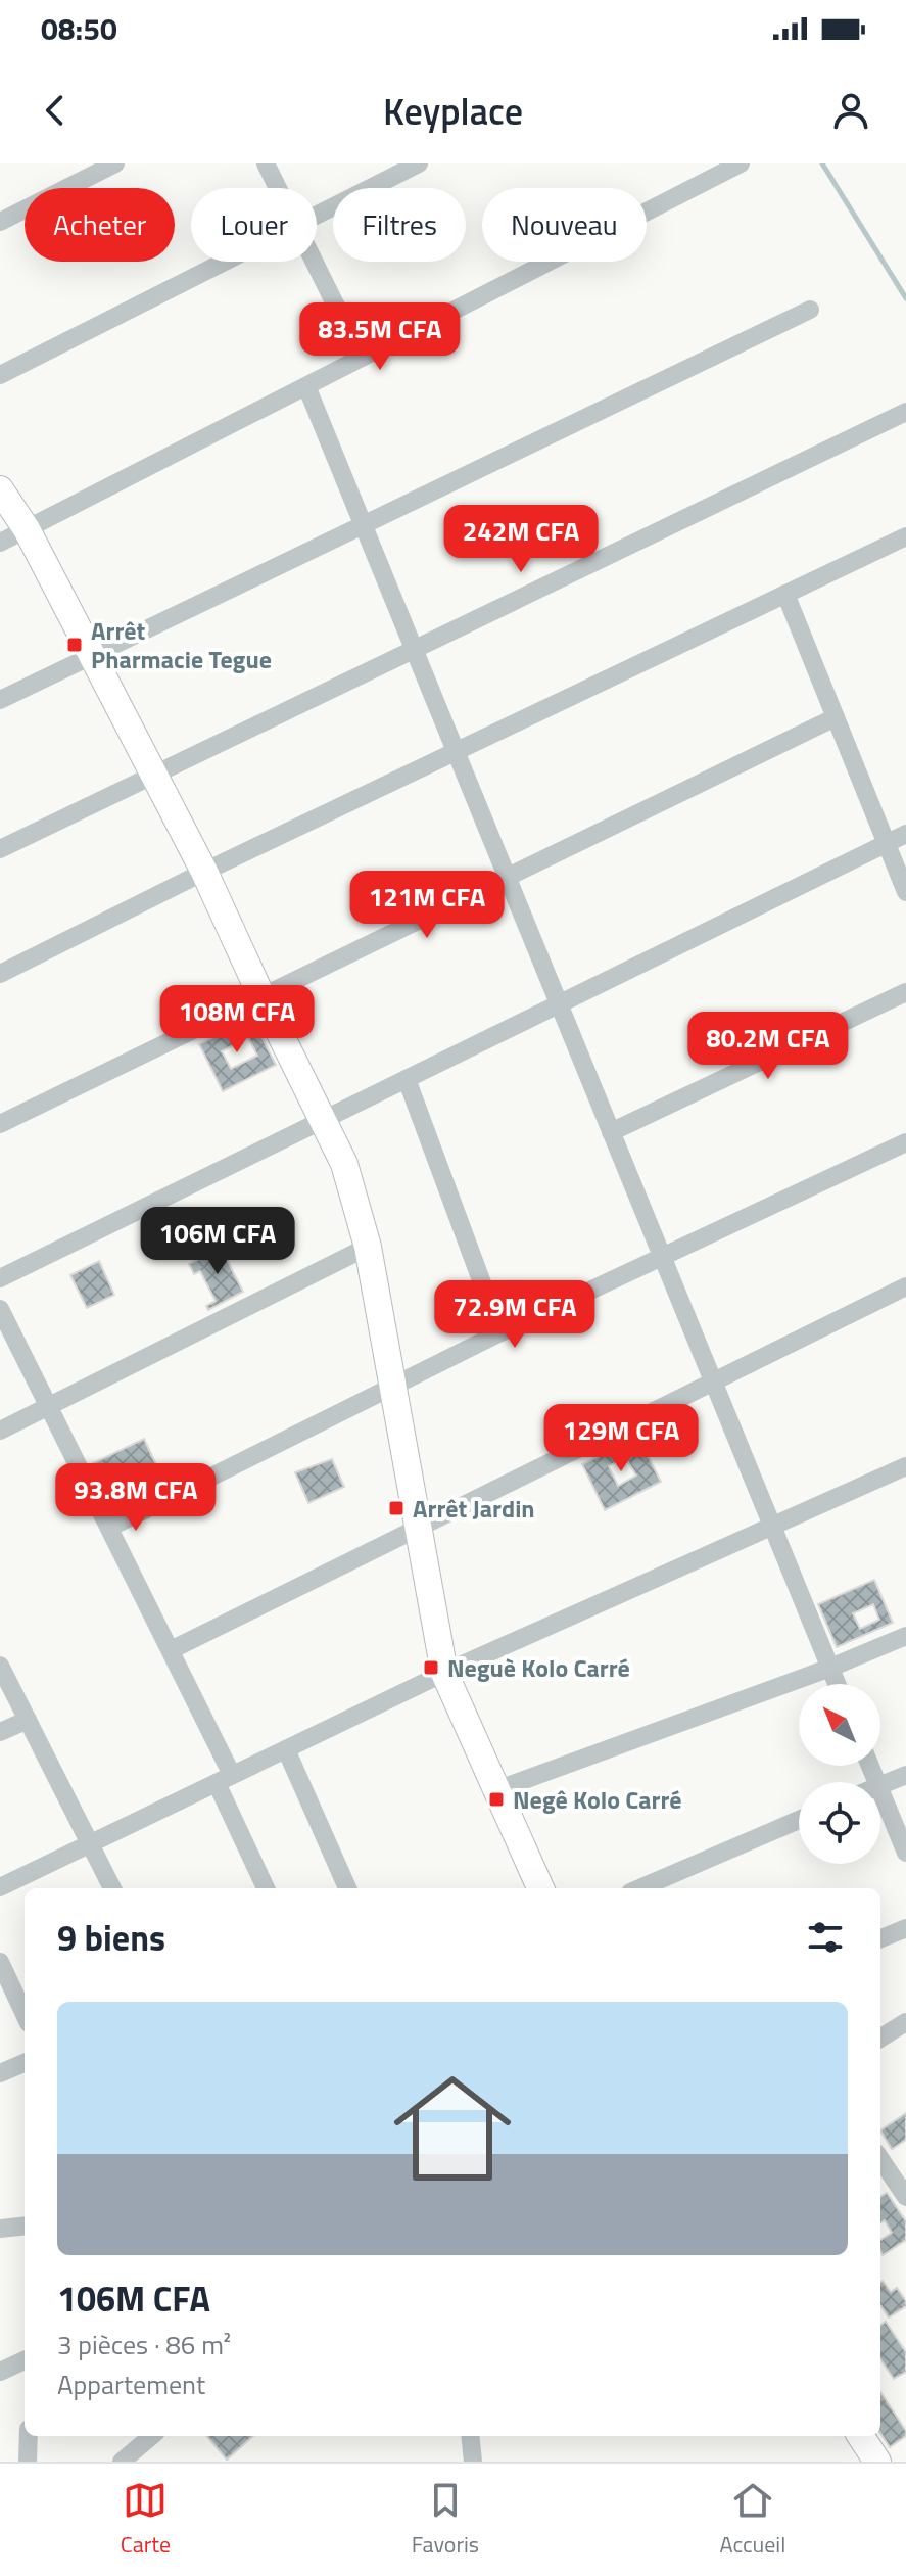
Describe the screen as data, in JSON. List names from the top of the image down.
{
  "places": {
    "transit": [
      "Arrêt Pharmacie Tegue",
      "Arrêt Jardin",
      "Neguè Kolo Carré",
      "Negê Kolo Carré"
    ]
  },
  "north": "top left",
  "page": {
    "status": "08:50",
    "header": "Keyplace",
    "chip": [
      "Acheter",
      "Louer",
      "Filtres",
      "Nouveau"
    ],
    "price": [
      "83.5M CFA",
      "242M CFA",
      "121M CFA",
      "108M CFA",
      "80.2M CFA",
      "106M CFA",
      "72.9M CFA",
      "129M CFA",
      "93.8M CFA"
    ],
    "heading": "9 biens",
    "list": [
      {
        "name": "106M CFA",
        "note": "3 pièces · 86 m² · Appartement"
      }
    ],
    "tabs": ["Carte", "Favoris", "Accueil"]
  }
}
